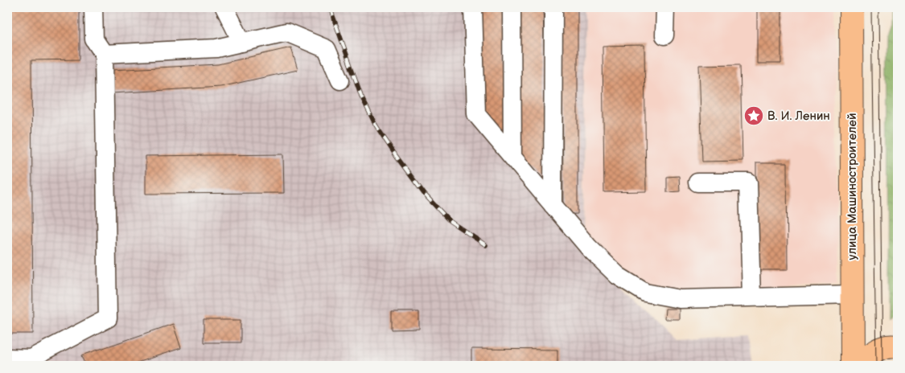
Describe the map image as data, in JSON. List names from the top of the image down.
{
  "streets": {
    "main road": ["улица Машиностроителей"]
  },
  "places": {
    "place": ["В. И. Ленин"]
  }
}
